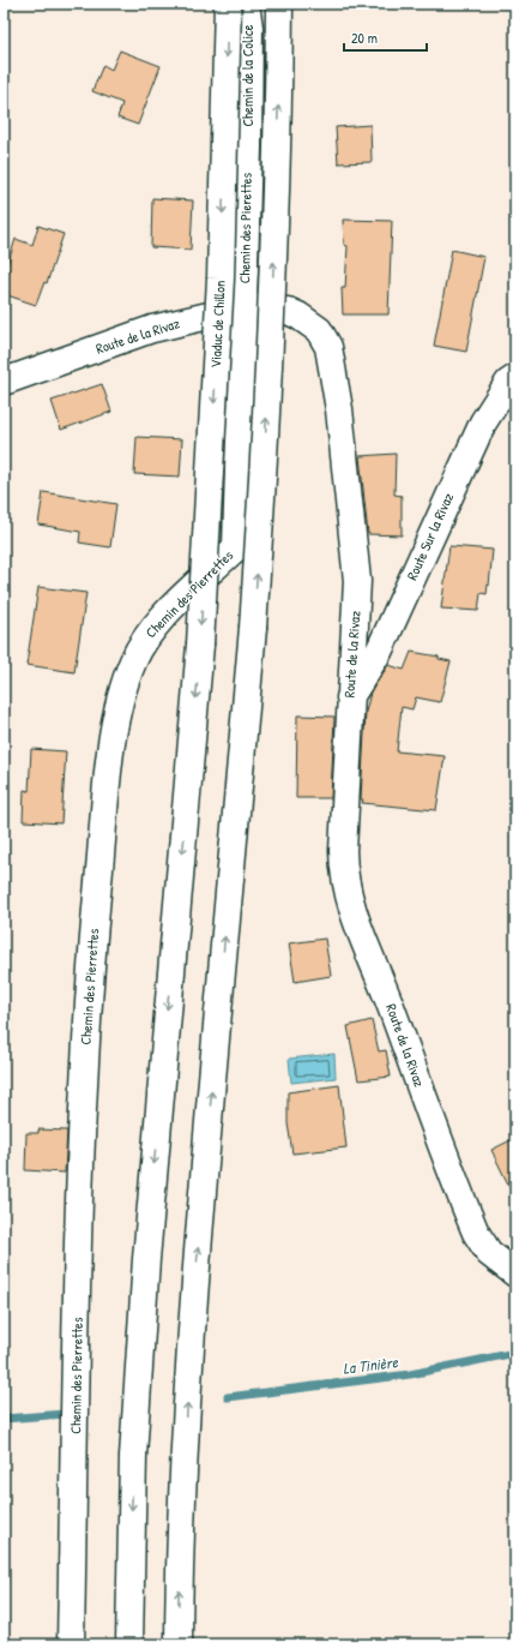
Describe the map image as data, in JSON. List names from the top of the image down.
{
  "streets": {
    "main road": [
      "Chemin de la Colice",
      "Chemin des Pierettes",
      "Viaduc de Chillon",
      "Route de la Rivaz",
      "Route Sur la Rivaz",
      "Chemin des Pierrettes"
    ]
  },
  "crossings": [
    ["Chemin de la Colice", "Chemin des Pierettes"],
    ["Chemin des Pierettes", "Route de la Rivaz"],
    ["Chemin des Pierettes", "Chemin des Pierrettes"],
    ["Route de la Rivaz", "Route Sur la Rivaz"]
  ],
  "water": ["La Tinière"],
  "scale_bar": "20 m"
}
